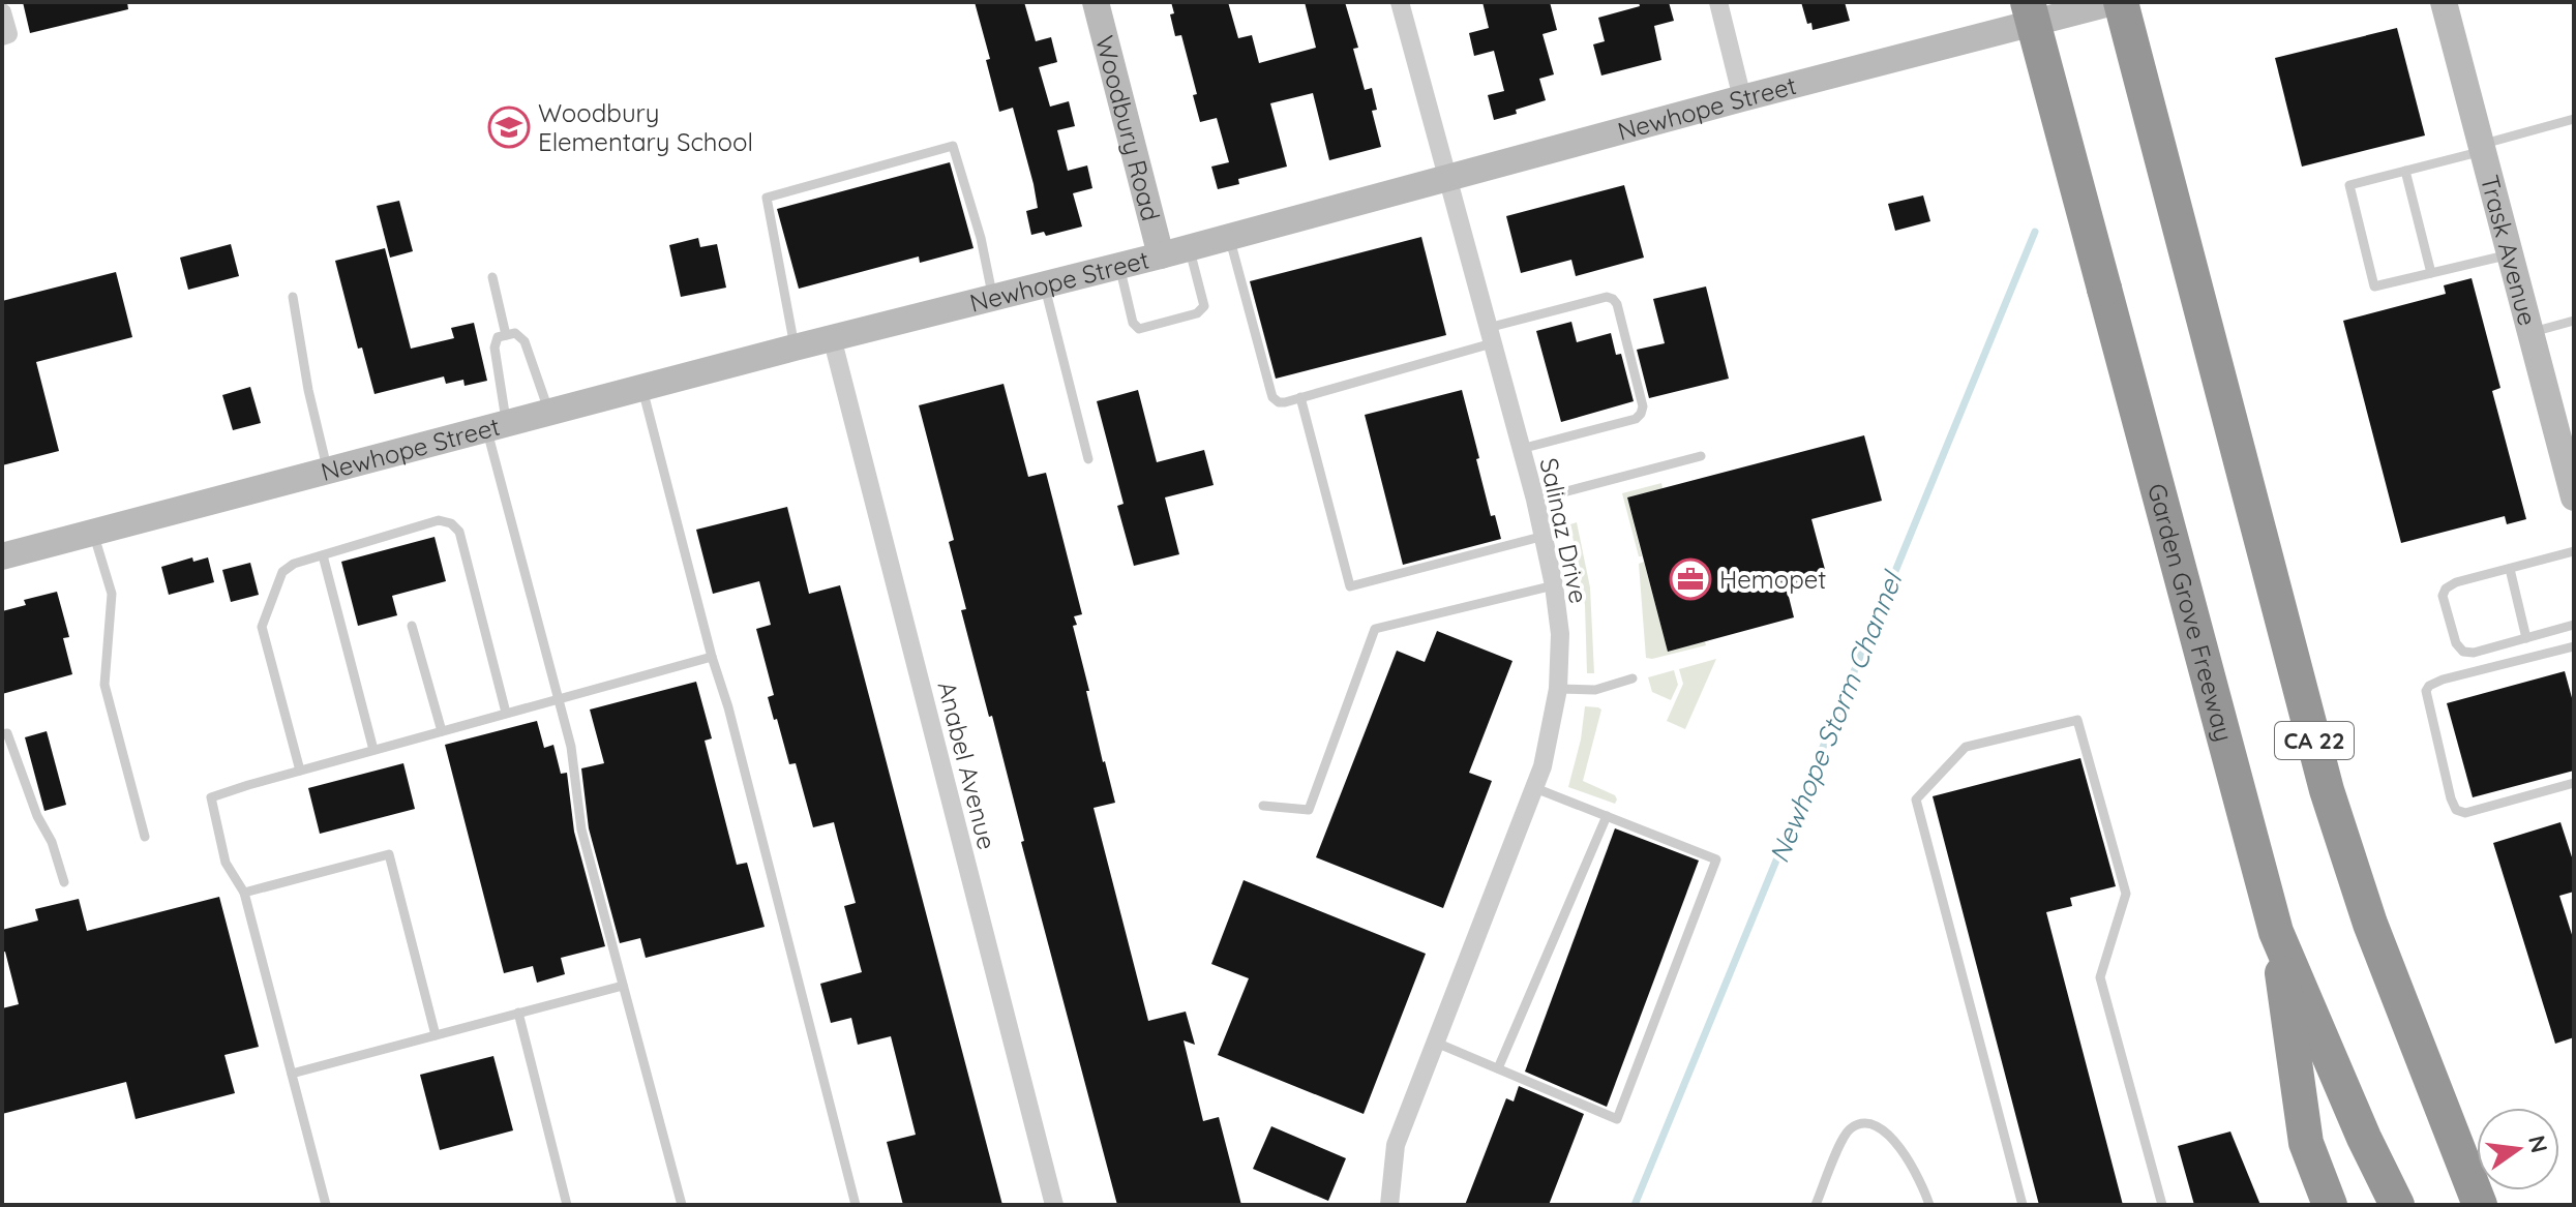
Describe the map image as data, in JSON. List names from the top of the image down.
{
  "streets": {
    "highway": ["Garden Grove Freeway", "CA 22"],
    "street": [
      "Newhope Street",
      "Woodbury Road",
      "Trask Avenue",
      "Salinaz Drive",
      "Anabel Avenue"
    ]
  },
  "crossings": [
    ["Newhope Street", "Woodbury Road"],
    ["Newhope Street", "Salinaz Drive"],
    ["Newhope Street", "Anabel Avenue"]
  ],
  "water": ["Newhope Storm Channel"],
  "places": {
    "school or university": ["Woodbury Elementary School"],
    "office": ["Hemopet"]
  },
  "north": "right"
}
